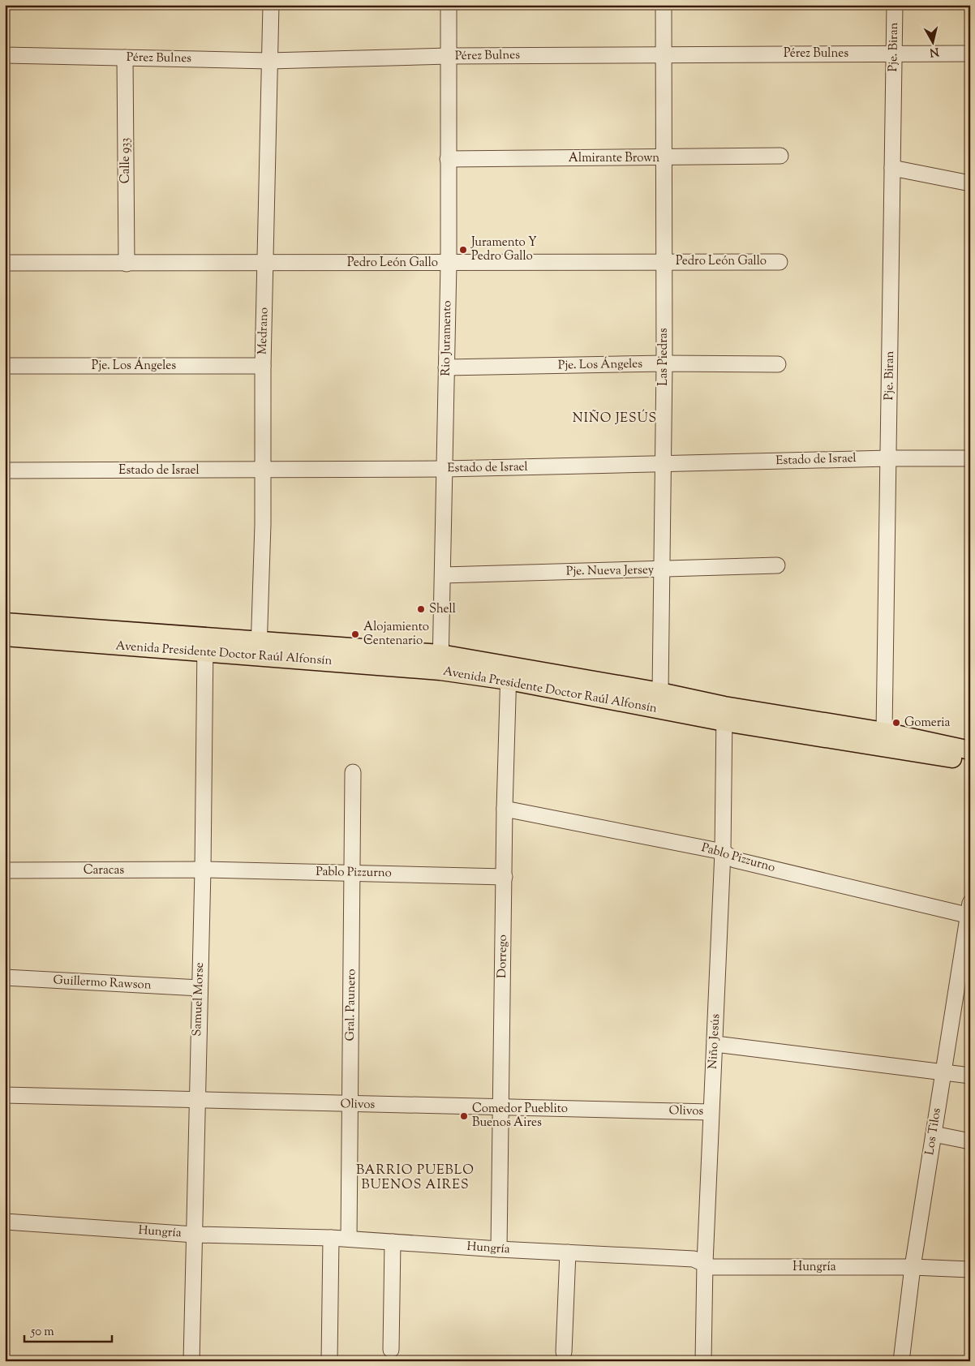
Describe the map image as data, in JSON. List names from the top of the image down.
{
  "streets": {
    "main road": ["Avenida Presidente Doctor Raúl Alfonsín"],
    "street": [
      "Pje. Biran",
      "Pérez Bulnes",
      "Almirante Brown",
      "Calle 933",
      "Pedro León Gallo",
      "Medrano",
      "Rio Juramento",
      "Las Piedras",
      "Pje. Los Ángeles",
      "Estado de Israel",
      "Pje. Nueva Jersey",
      "Pablo Pizzurno",
      "Caracas",
      "Dorrego",
      "Guillermo Rawson",
      "Samuel Morse",
      "Gral. Paunero",
      "Niño Jesús",
      "Olivos",
      "Los Tilos",
      "Hungría"
    ]
  },
  "crossings": [
    ["Pje. Biran", "Pérez Bulnes"],
    ["Pje. Biran", "Estado de Israel"],
    ["Pje. Biran", "Avenida Presidente Doctor Raúl Alfonsín"],
    ["Pérez Bulnes", "Calle 933"],
    ["Pérez Bulnes", "Medrano"],
    ["Pérez Bulnes", "Rio Juramento"],
    ["Pérez Bulnes", "Las Piedras"],
    ["Almirante Brown", "Rio Juramento"],
    ["Almirante Brown", "Las Piedras"],
    ["Calle 933", "Pedro León Gallo"],
    ["Pedro León Gallo", "Medrano"],
    ["Pedro León Gallo", "Rio Juramento"],
    ["Pedro León Gallo", "Las Piedras"],
    ["Medrano", "Pje. Los Ángeles"],
    ["Medrano", "Estado de Israel"],
    ["Medrano", "Avenida Presidente Doctor Raúl Alfonsín"],
    ["Rio Juramento", "Pje. Los Ángeles"],
    ["Rio Juramento", "Estado de Israel"],
    ["Rio Juramento", "Pje. Nueva Jersey"],
    ["Rio Juramento", "Avenida Presidente Doctor Raúl Alfonsín"],
    ["Las Piedras", "Pje. Los Ángeles"],
    ["Las Piedras", "Estado de Israel"],
    ["Las Piedras", "Pje. Nueva Jersey"],
    ["Las Piedras", "Avenida Presidente Doctor Raúl Alfonsín"],
    ["Avenida Presidente Doctor Raúl Alfonsín", "Dorrego"],
    ["Avenida Presidente Doctor Raúl Alfonsín", "Samuel Morse"],
    ["Avenida Presidente Doctor Raúl Alfonsín", "Niño Jesús"],
    ["Pablo Pizzurno", "Caracas"],
    ["Pablo Pizzurno", "Dorrego"],
    ["Pablo Pizzurno", "Samuel Morse"],
    ["Pablo Pizzurno", "Gral. Paunero"],
    ["Pablo Pizzurno", "Niño Jesús"],
    ["Pablo Pizzurno", "Los Tilos"],
    ["Caracas", "Samuel Morse"],
    ["Dorrego", "Olivos"],
    ["Dorrego", "Hungría"],
    ["Guillermo Rawson", "Samuel Morse"],
    ["Samuel Morse", "Olivos"],
    ["Samuel Morse", "Hungría"],
    ["Gral. Paunero", "Olivos"],
    ["Gral. Paunero", "Hungría"],
    ["Niño Jesús", "Olivos"],
    ["Niño Jesús", "Hungría"],
    ["Los Tilos", "Hungría"]
  ],
  "districts": ["NIÑO JESÚS", "BARRIO PUEBLO BUENOS AIRES"],
  "places": [
    "Juramento Y Pedro Gallo",
    "Shell",
    "Alojamiento Centenario",
    "Gomeria",
    "Comedor Pueblito Buenos Aires"
  ],
  "scale_bar": "50 m",
  "north": "bottom"
}
